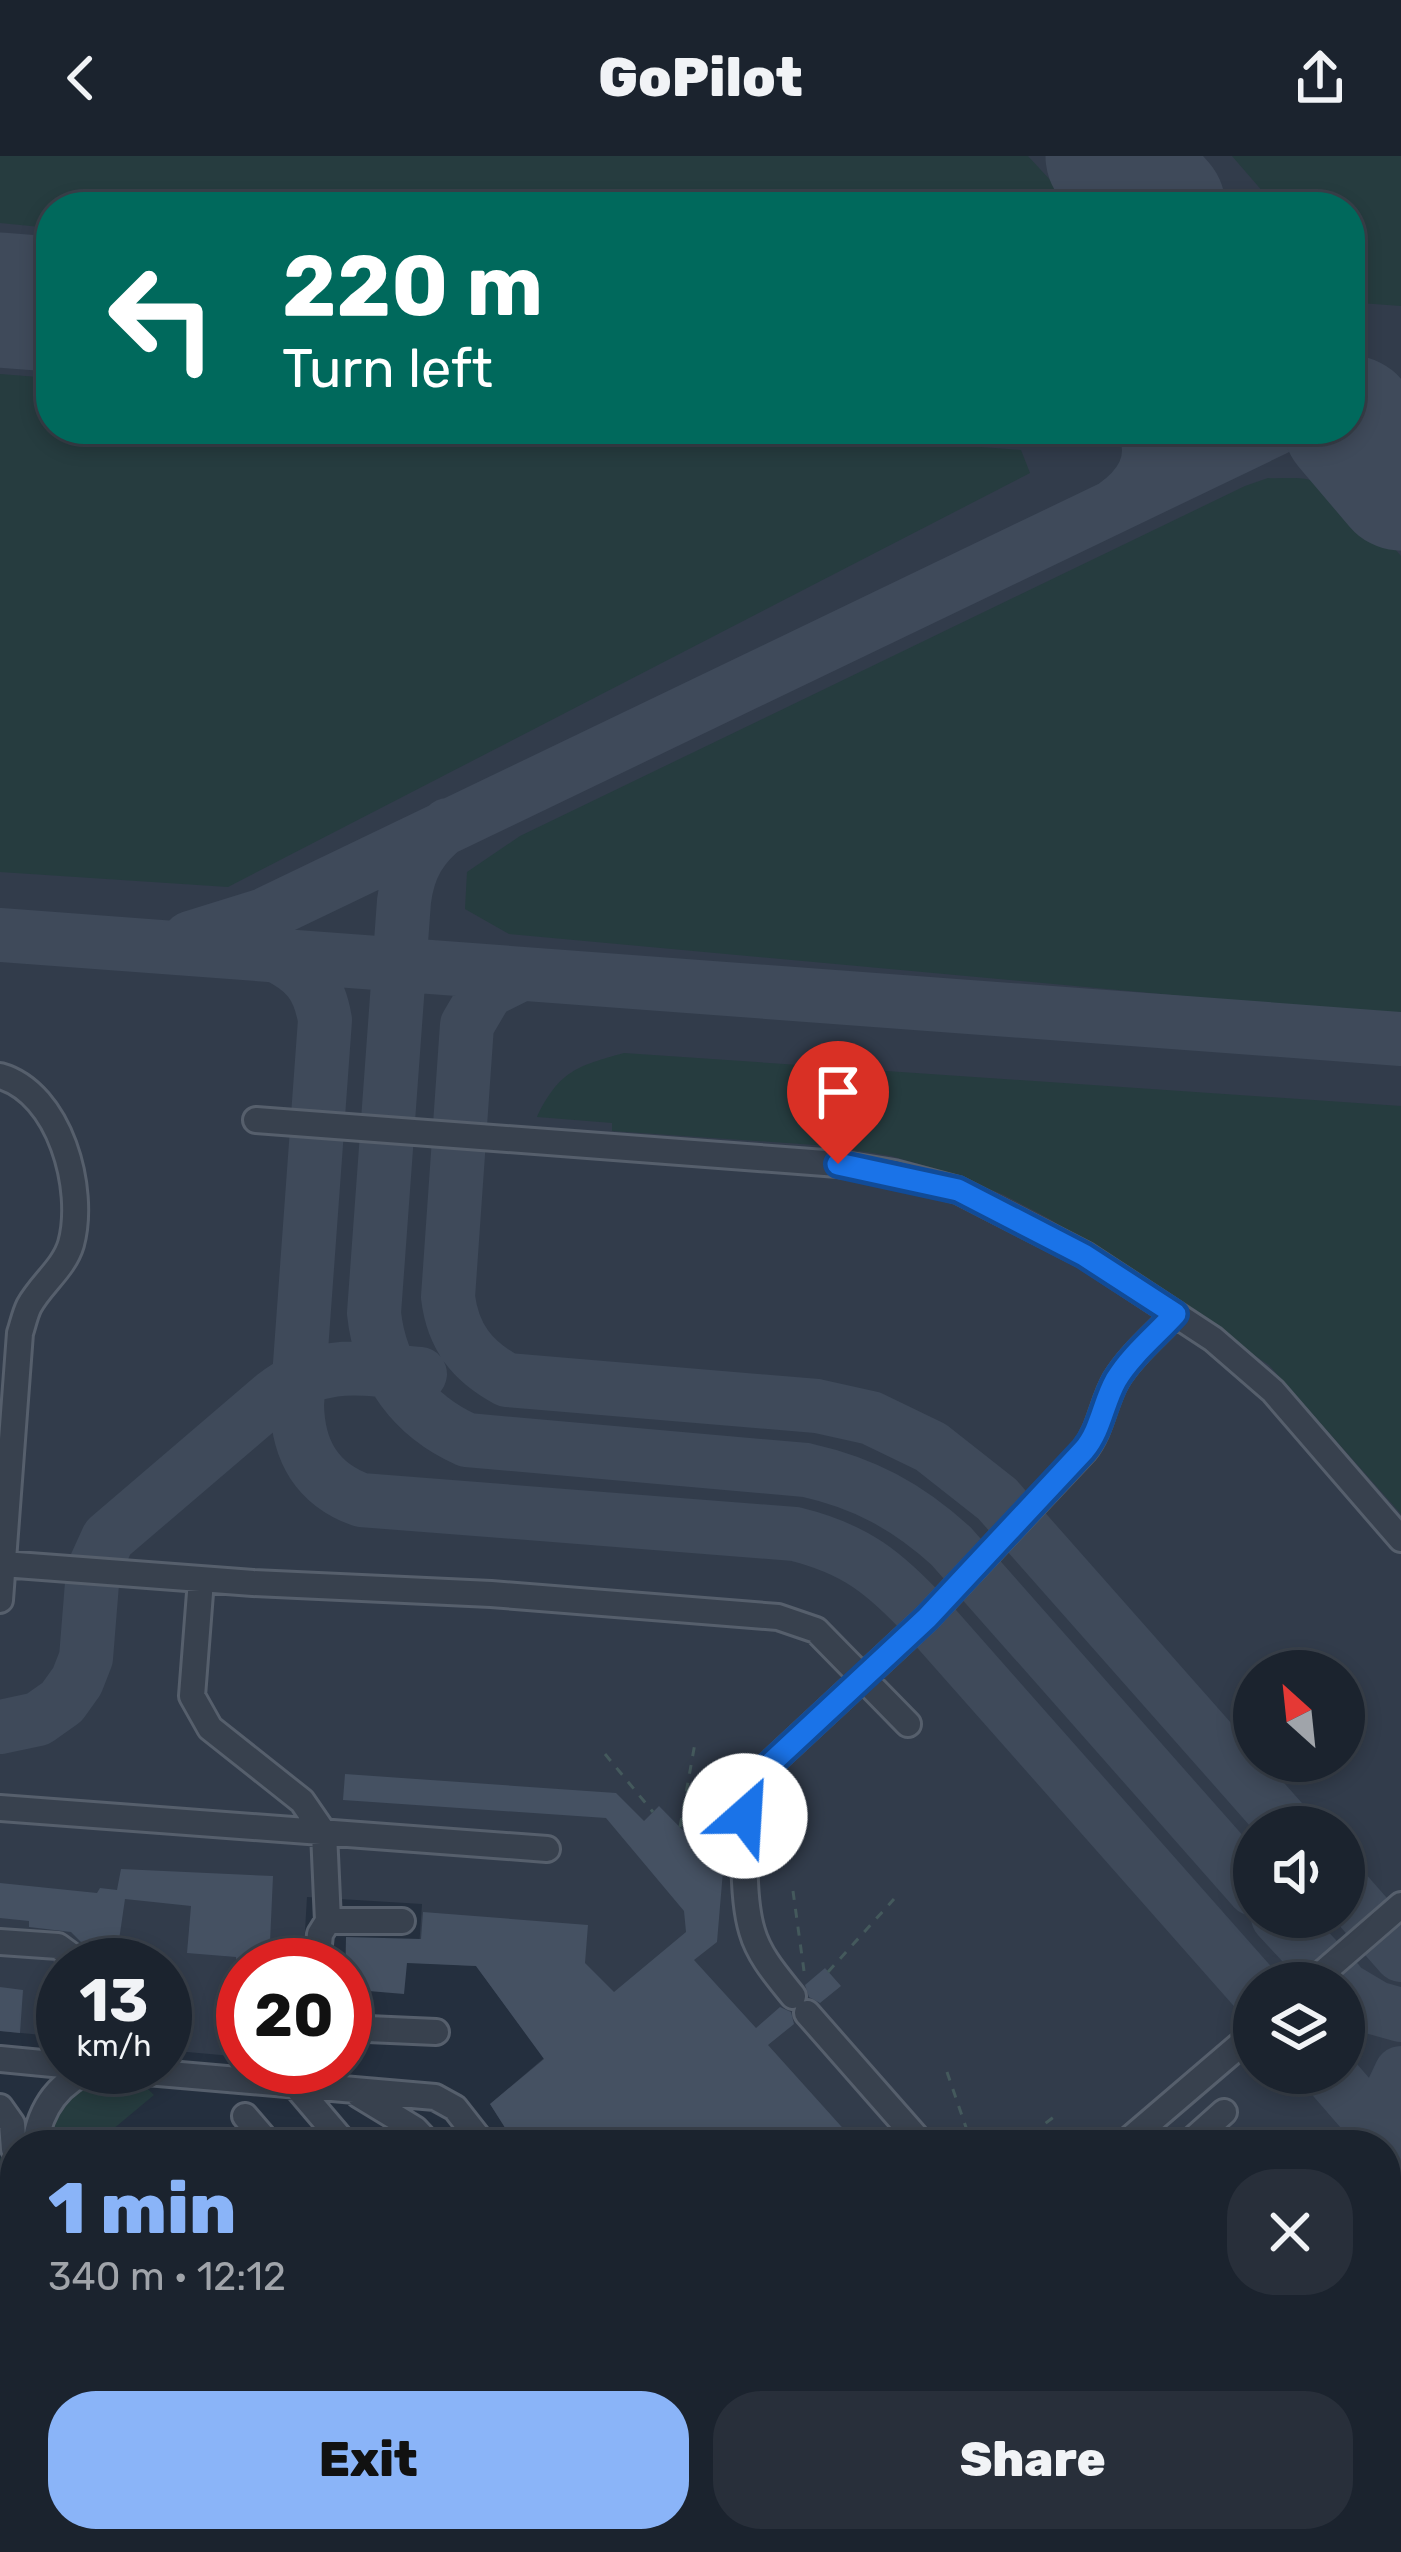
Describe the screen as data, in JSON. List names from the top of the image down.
{
  "north": "top left",
  "page": {
    "header": "GoPilot",
    "turn": ["220 m", "Turn left"],
    "speed": "13 km/h",
    "limit": "20",
    "heading": ["1 min", "340 m · 12:12"],
    "buttons": ["Exit", "Share"]
  }
}
